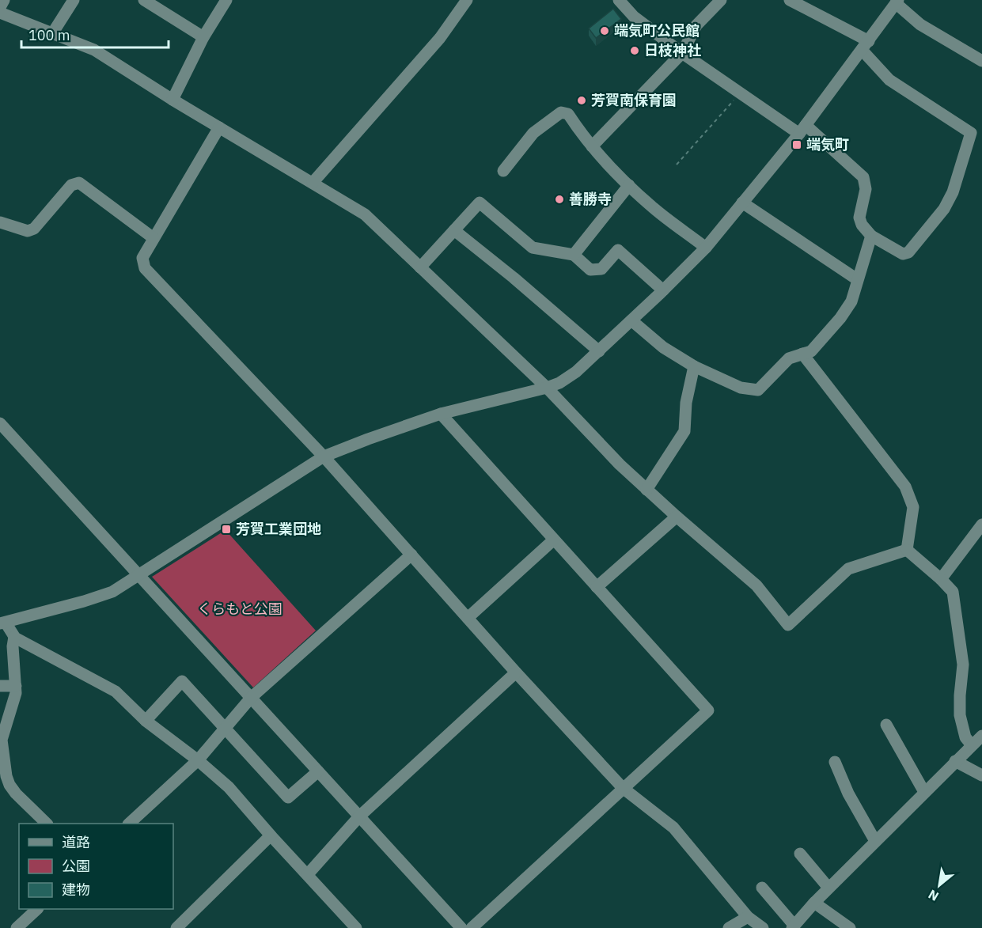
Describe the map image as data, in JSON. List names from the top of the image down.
{
  "parks": ["くらもと公園"],
  "places": {
    "other": [
      "端気町公民館",
      "日枝神社",
      "芳賀南保育園",
      "善勝寺"
    ],
    "transit": ["端気町", "芳賀工業団地"]
  },
  "legend": ["道路", "公園", "建物"],
  "scale_bar": "100 m",
  "north": "bottom left"
}
